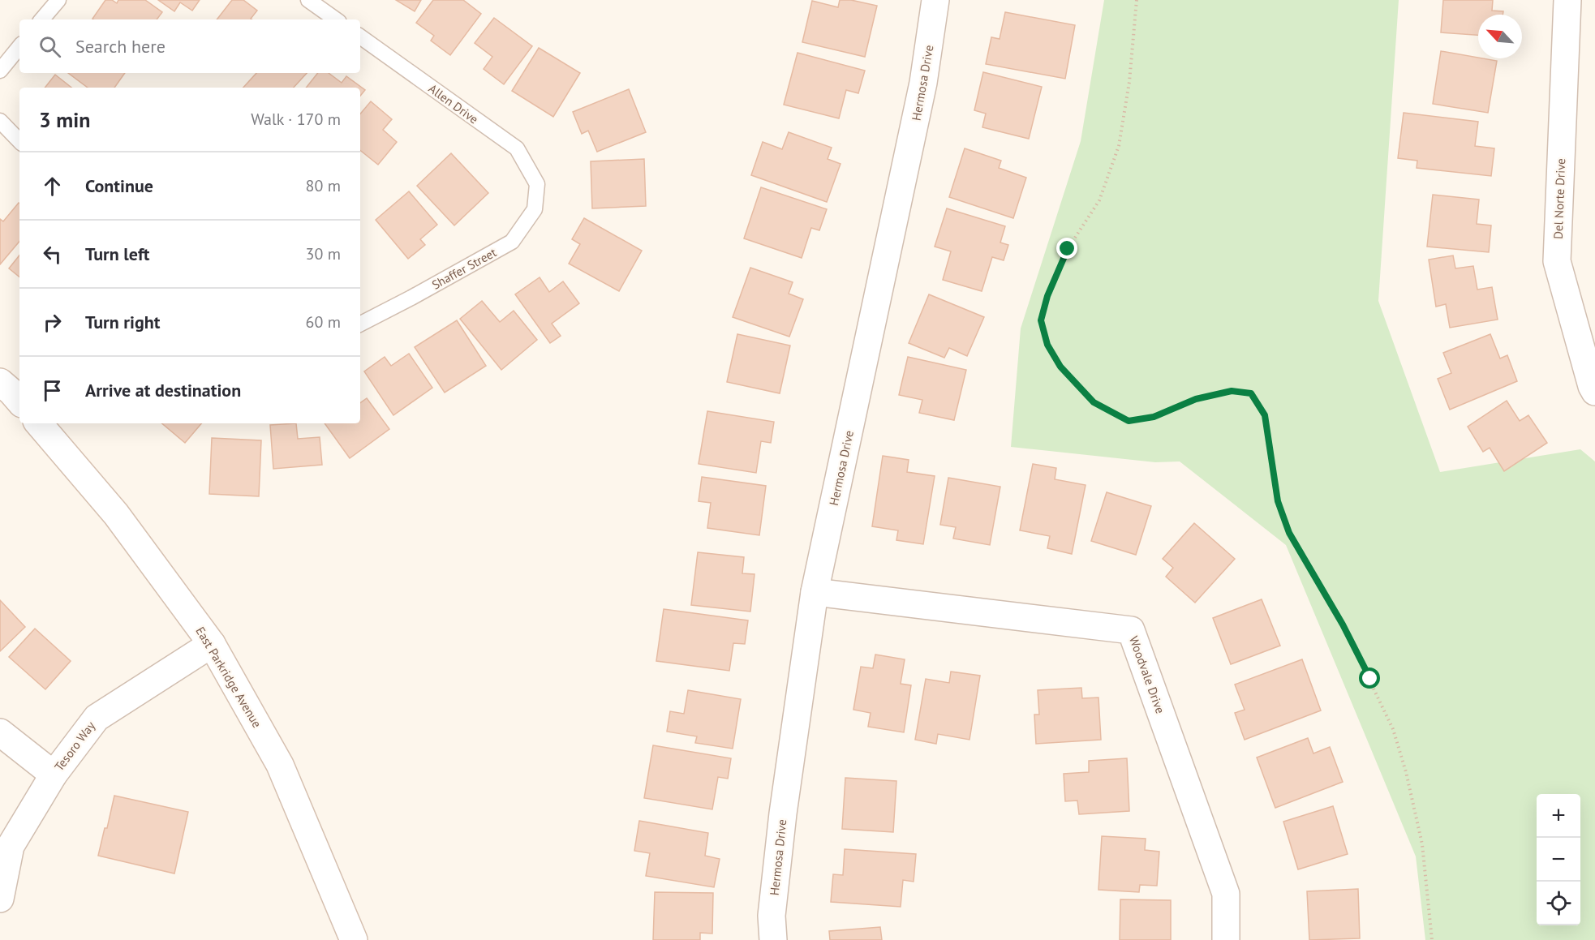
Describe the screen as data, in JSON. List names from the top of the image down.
{
  "streets": {
    "street": [
      "Hermosa Drive",
      "Del Norte Drive",
      "Woodvale Drive",
      "East Parkridge Avenue",
      "Tesoro Way"
    ],
    "lane": ["Allen Drive", "Shaffer Street"]
  },
  "crossings": [
    ["Hermosa Drive", "Woodvale Drive"],
    ["Allen Drive", "Shaffer Street"],
    ["East Parkridge Avenue", "Tesoro Way"]
  ],
  "north": "top left",
  "page": {
    "search": "Search here",
    "heading": ["3 min", "Walk · 170 m"],
    "list": [
      ["Continue", "80 m"],
      ["Turn left", "30 m"],
      ["Turn right", "60 m"],
      "Arrive at destination"
    ],
    "map_buttons": ["+", "−"]
  }
}
